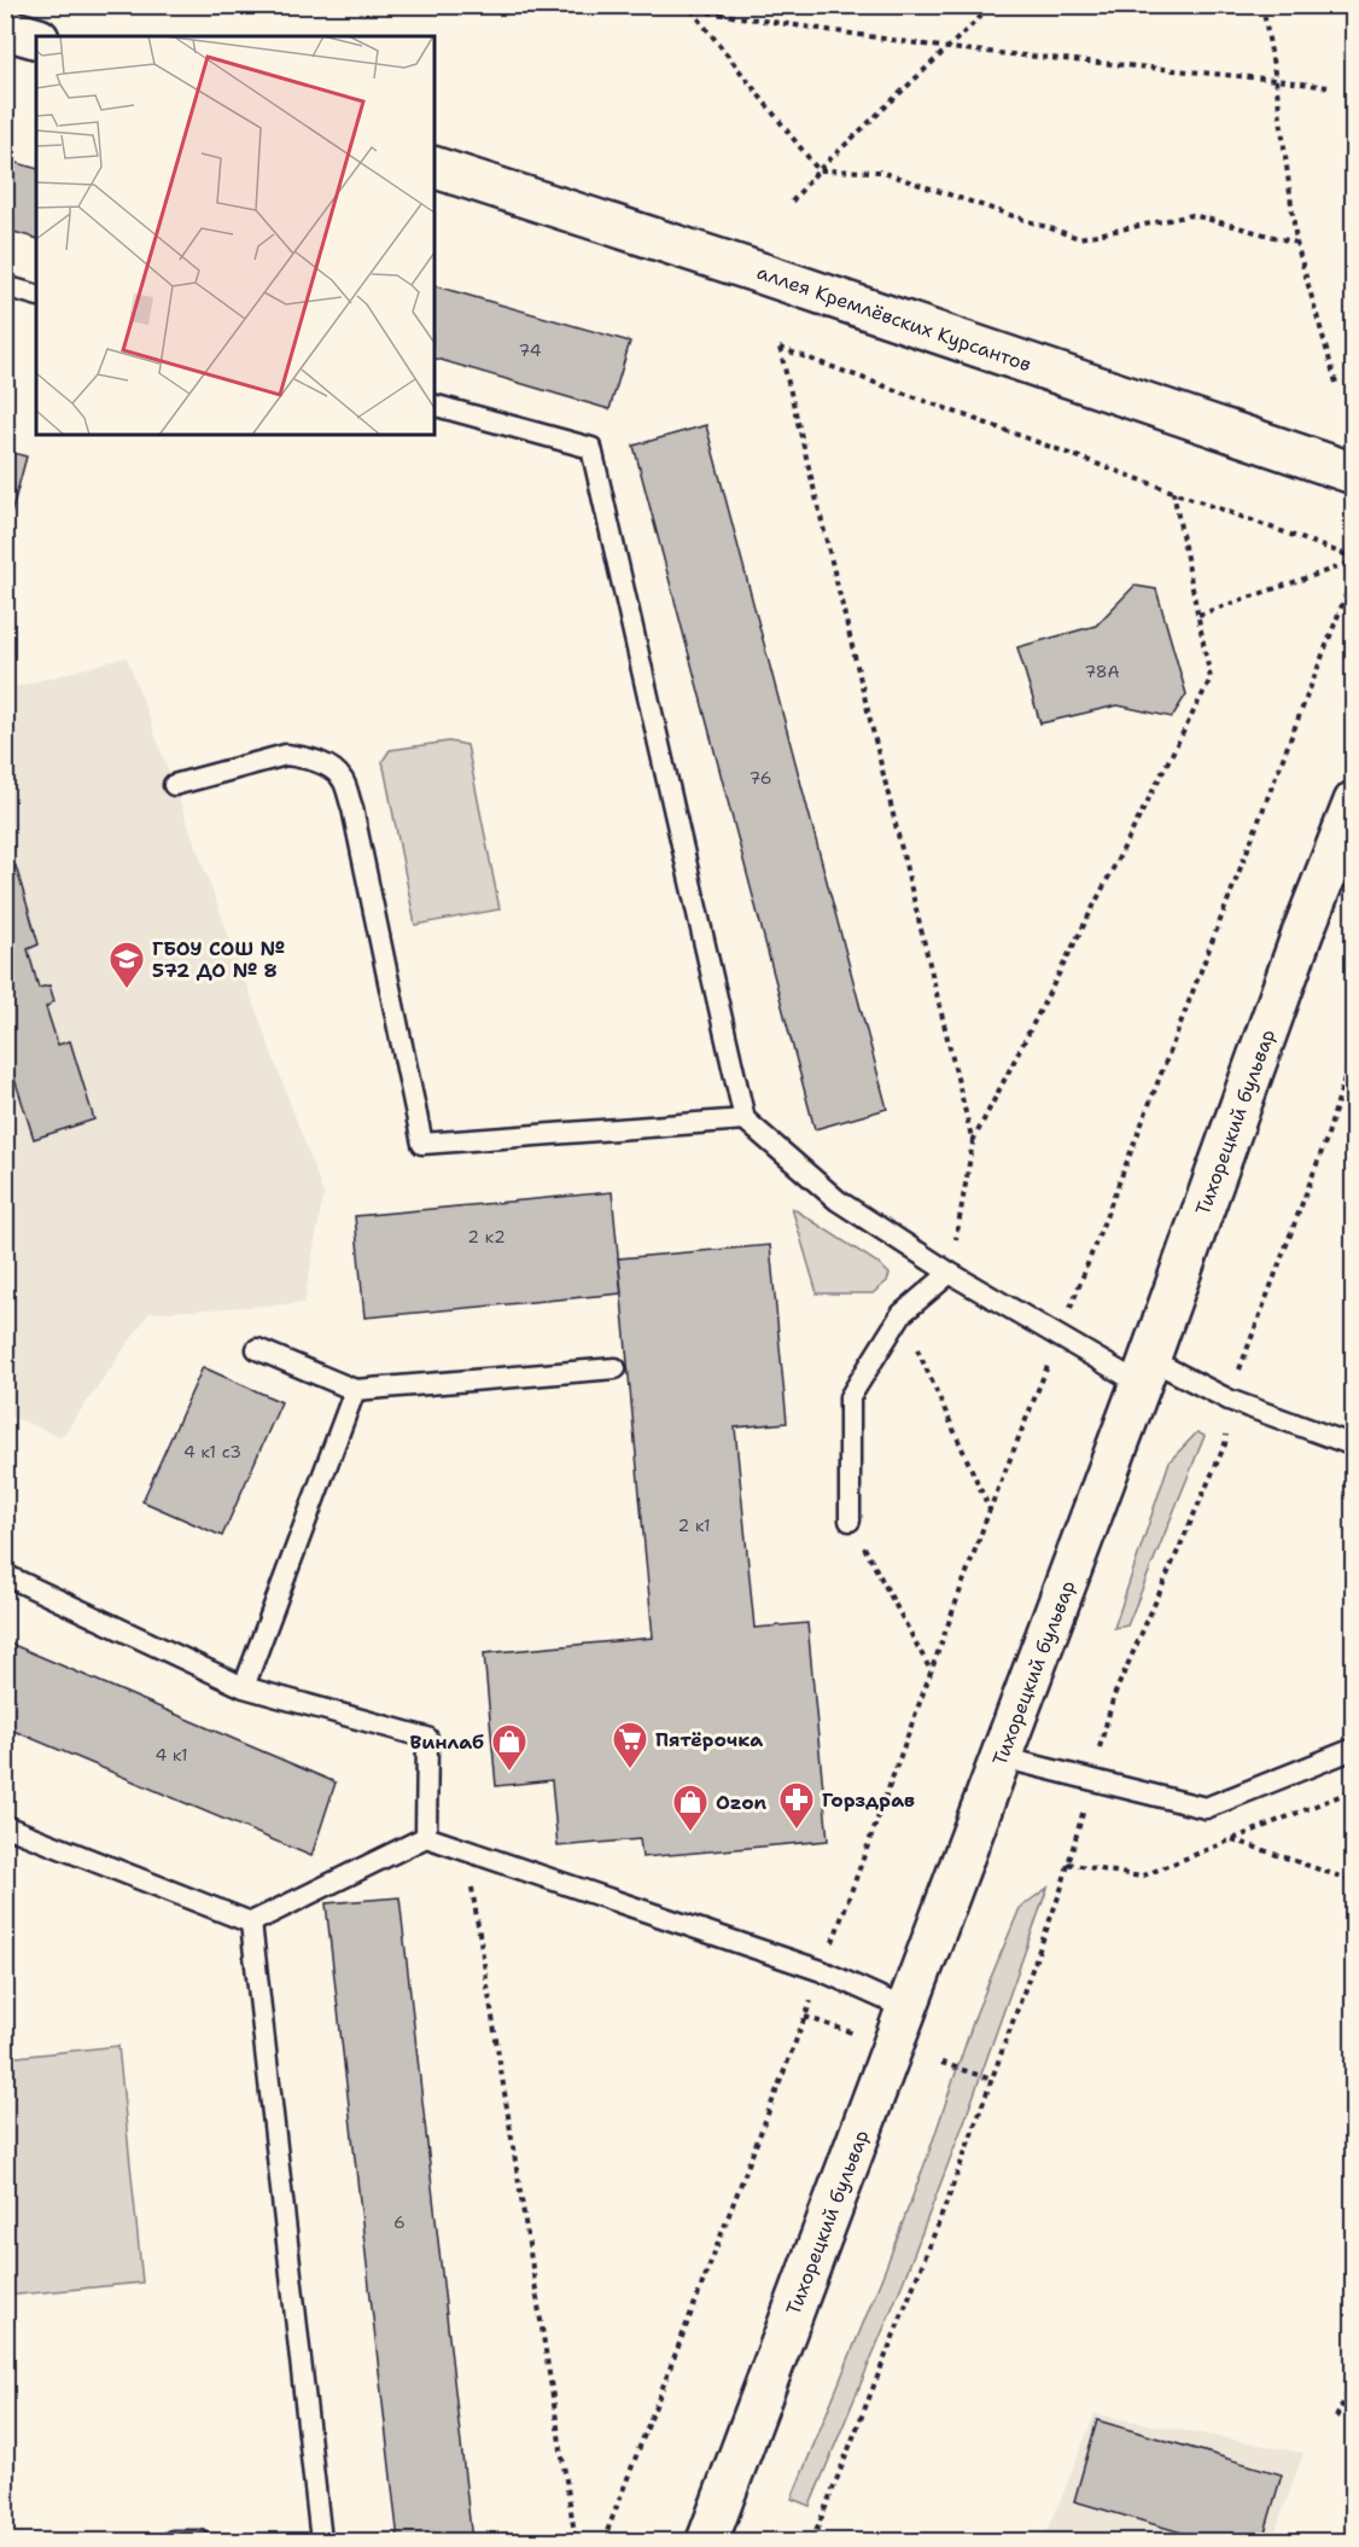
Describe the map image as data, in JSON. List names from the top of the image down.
{
  "streets": {
    "street": ["аллея Кремлёвских Курсантов", "Тихорецкий бульвар"]
  },
  "places": {
    "school or university": ["ГБОУ СОШ № 572 ДО № 8"],
    "supermarket": ["Пятёрочка"],
    "shop": ["Винлаб", "Ozon"],
    "pharmacy": ["Горздрав"]
  },
  "house_numbers": [
    "74",
    "78А",
    "76",
    "2 к2",
    "4 к1 с3",
    "2 к1",
    "4 к1",
    "6"
  ]
}
